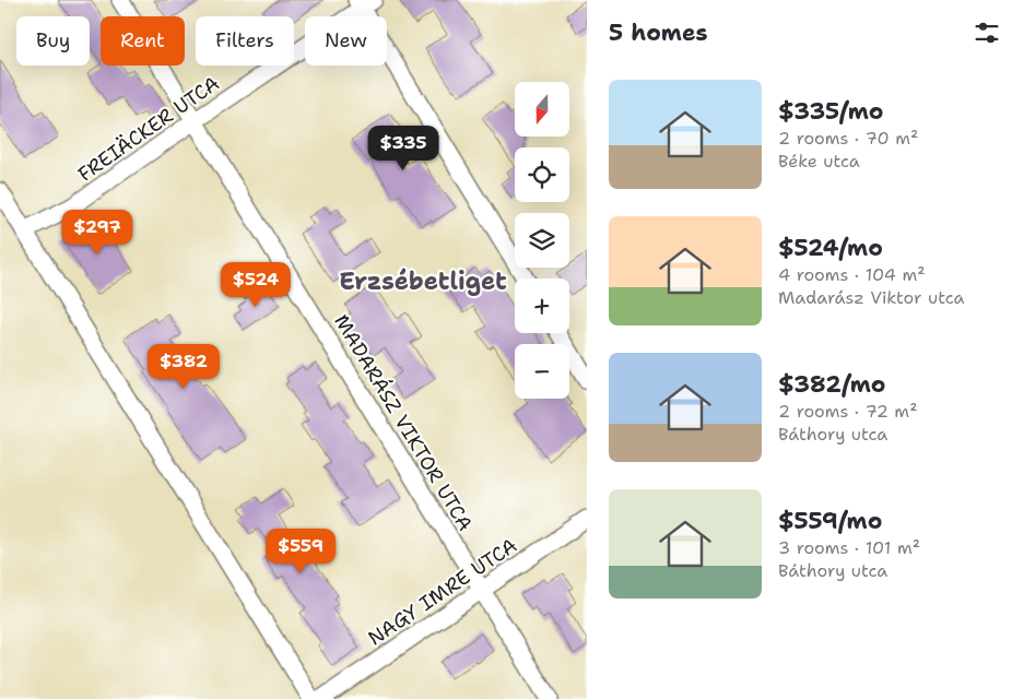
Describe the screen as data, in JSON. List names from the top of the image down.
{
  "streets": {
    "street": ["FREIÄCKER UTCA", "MADARÁSZ VIKTOR UTCA", "NAGY IMRE UTCA"]
  },
  "crossings": [
    ["FREIÄCKER UTCA", "MADARÁSZ VIKTOR UTCA"],
    ["MADARÁSZ VIKTOR UTCA", "NAGY IMRE UTCA"]
  ],
  "districts": ["Erzsébetliget"],
  "north": "bottom",
  "page": {
    "heading": "5 homes",
    "chip": [
      "Buy",
      "Rent",
      "Filters",
      "New"
    ],
    "list": [
      {
        "name": "$335/mo",
        "note": "2 rooms · 70 m² · Béke utca"
      },
      {
        "name": "$524/mo",
        "note": "4 rooms · 104 m² · Madarász Viktor utca"
      },
      {
        "name": "$382/mo",
        "note": "2 rooms · 72 m² · Báthory utca"
      },
      {
        "name": "$559/mo",
        "note": "3 rooms · 101 m² · Báthory utca"
      }
    ],
    "map_buttons": ["+", "−"],
    "price": [
      "$335",
      "$297",
      "$524",
      "$382",
      "$559"
    ]
  }
}
